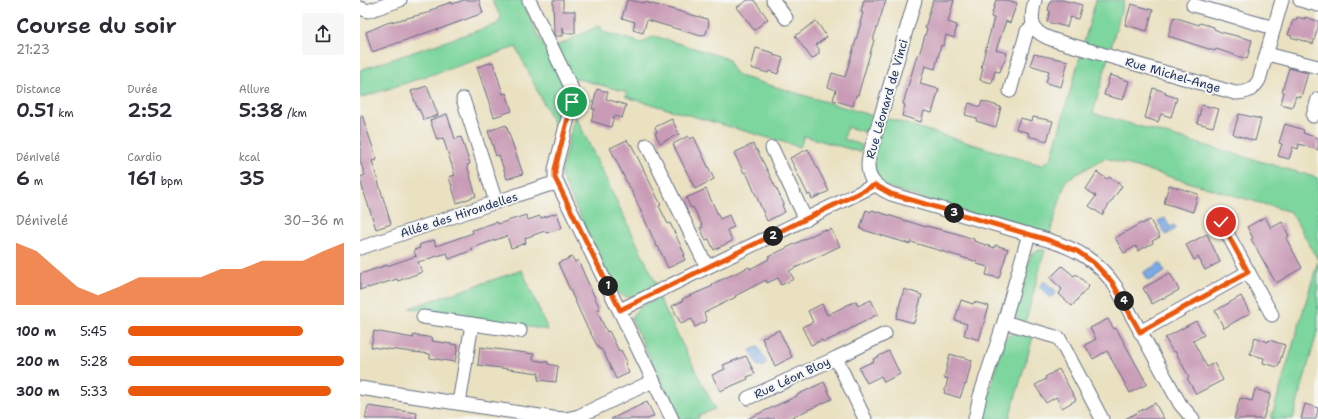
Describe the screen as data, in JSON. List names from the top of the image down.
{
  "streets": {
    "street": [
      "Rue Michel-Ange",
      "Rue Léonard de Vinci",
      "Allée des Hirondelles",
      "Rue Léon Bloy"
    ]
  },
  "page": {
    "heading": ["Course du soir", "21:23"],
    "stats": [
      ["Distance", "0.51 km"],
      ["Durée", "2:52"],
      ["Allure", "5:38 /km"],
      ["Dénivelé", "6 m"],
      ["Cardio", "161 bpm"],
      ["kcal", "35"]
    ],
    "pins": [
      "3",
      "2",
      "1",
      "4"
    ],
    "chart": ["Dénivelé", "30–36 m"],
    "list": [
      {
        "name": "100 m",
        "note": "5:45"
      },
      {
        "name": "200 m",
        "note": "5:28"
      },
      {
        "name": "300 m",
        "note": "5:33"
      }
    ]
  }
}
